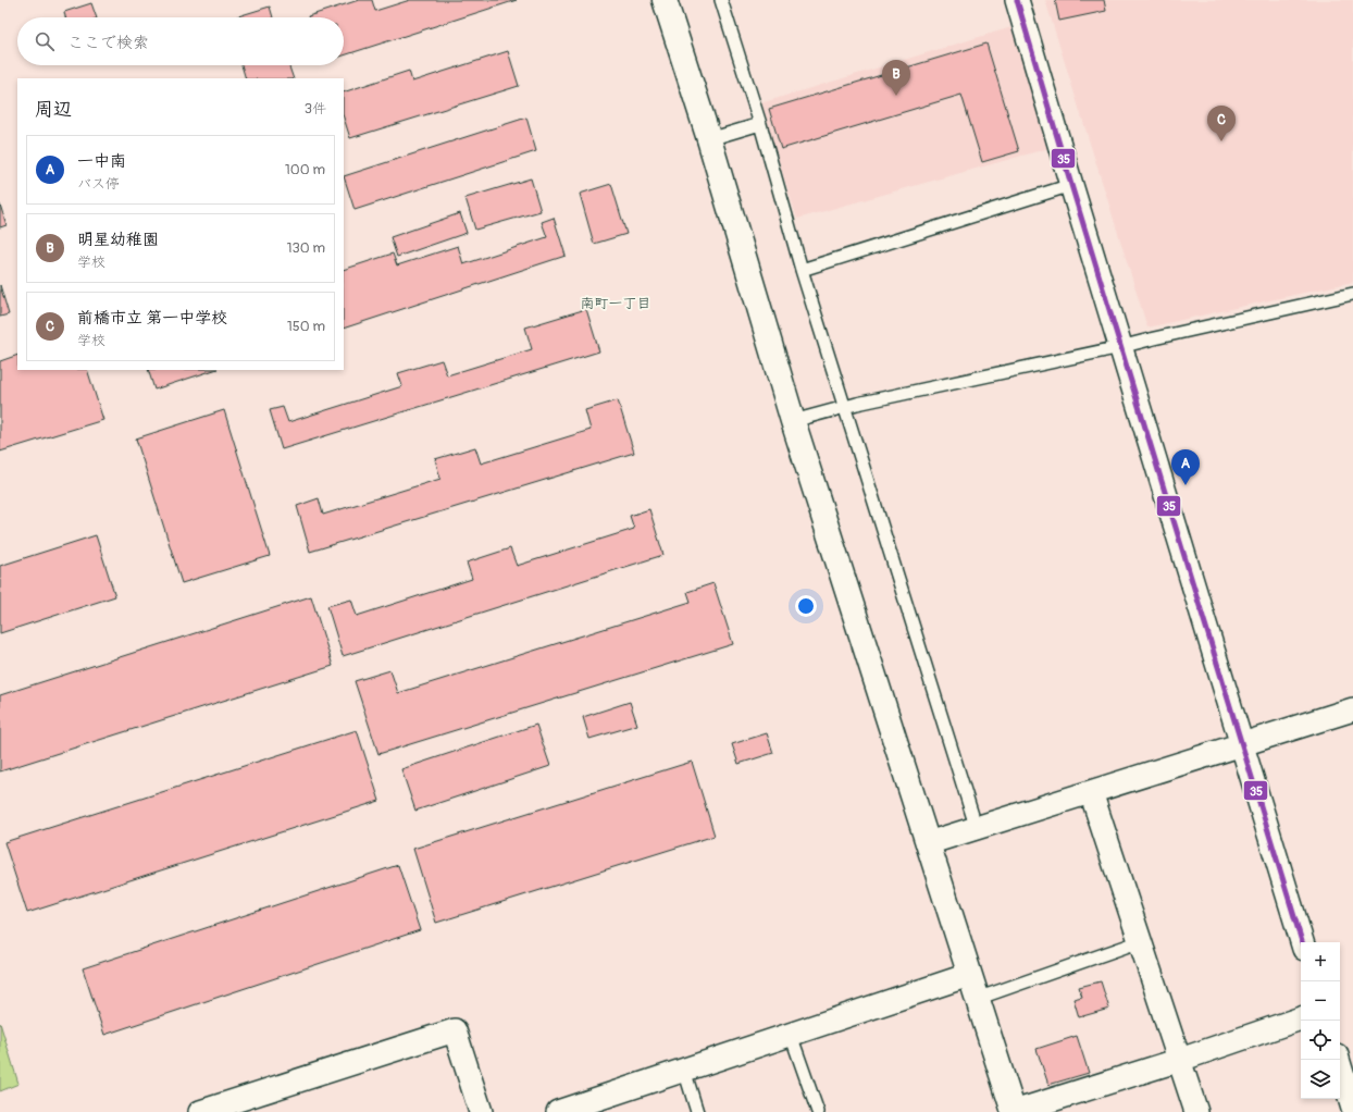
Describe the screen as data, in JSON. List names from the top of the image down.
{
  "districts": ["南町一丁目"],
  "lines": ["transit line 35"],
  "page": {
    "search": "ここで検索",
    "pins": ["B", "C", "A"],
    "heading": ["周辺", "3件"],
    "list": [
      {
        "mark": "A",
        "name": "一中南",
        "note": "バス停",
        "value": "100 m"
      },
      {
        "mark": "B",
        "name": "明星幼稚園",
        "note": "学校",
        "value": "130 m"
      },
      {
        "mark": "C",
        "name": "前橋市立 第一中学校",
        "note": "学校",
        "value": "150 m"
      }
    ],
    "map_buttons": ["+", "−"]
  }
}
